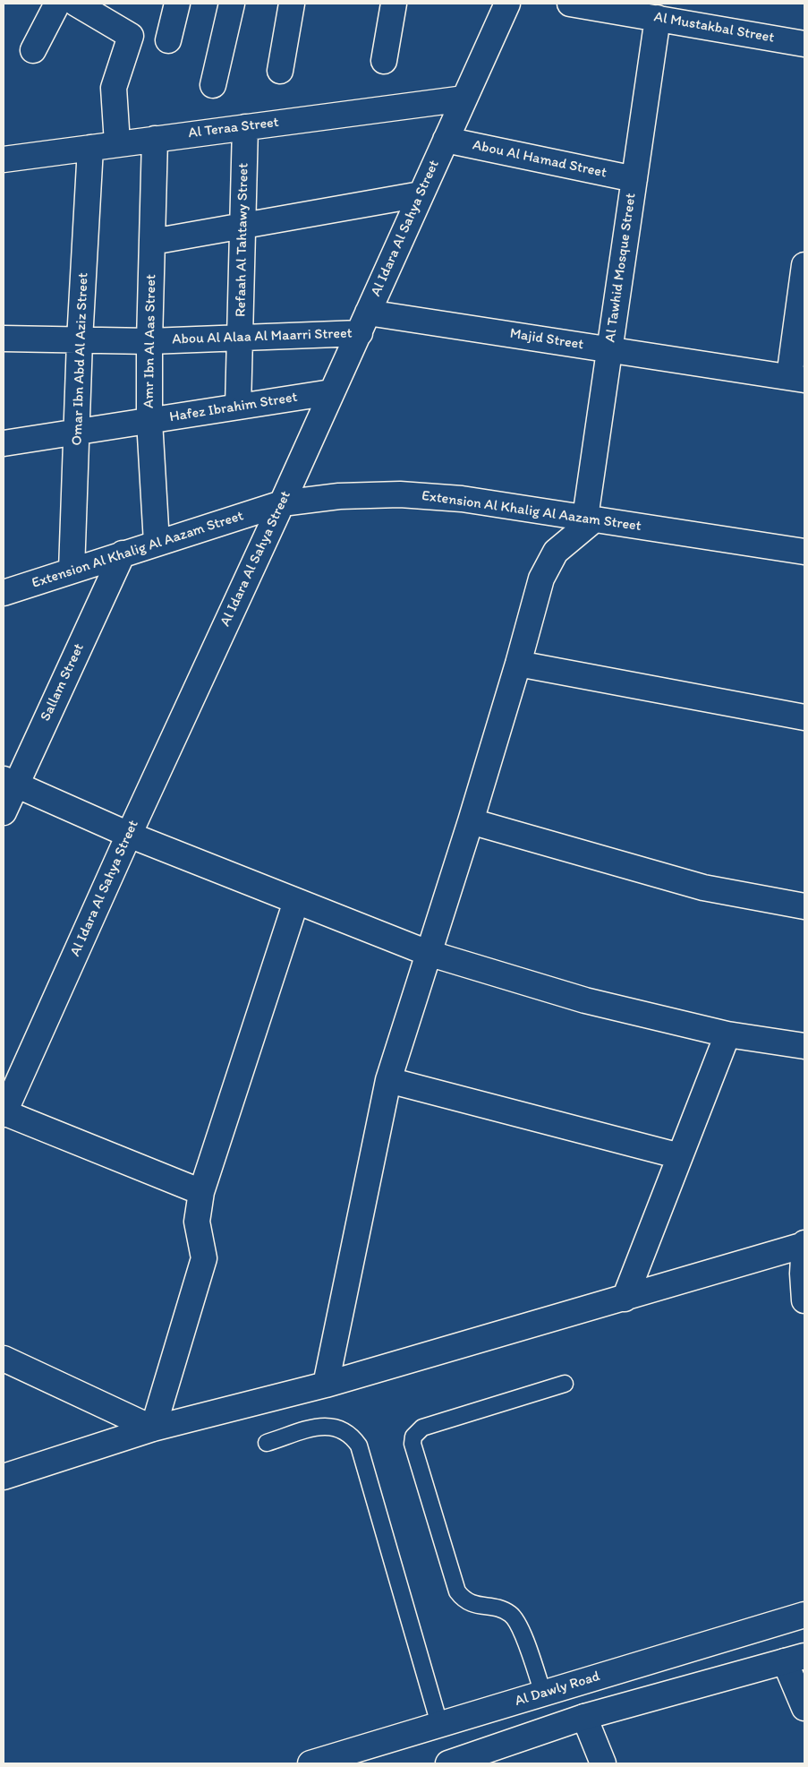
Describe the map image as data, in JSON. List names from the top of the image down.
{
  "streets": {
    "street": [
      "Al Mustakbal Street",
      "Al Teraa Street",
      "Abou Al Hamad Street",
      "Al Idara Al Sahya Street",
      "Refaah Al Tahtawy Street",
      "Al Tawhid Mosque Street",
      "Abou Al Alaa Al Maarri Street",
      "Majid Street",
      "Amr Ibn Al Aas Street",
      "Omar Ibn Abd Al Aziz Street",
      "Hafez Ibrahim Street",
      "Extension Al Khalig Al Aazam Street",
      "Sallam Street",
      "Al Dawly Road"
    ]
  },
  "crossings": [
    ["Al Mustakbal Street", "Al Tawhid Mosque Street"],
    ["Al Teraa Street", "Al Idara Al Sahya Street"],
    ["Al Teraa Street", "Refaah Al Tahtawy Street"],
    ["Al Teraa Street", "Amr Ibn Al Aas Street"],
    ["Al Teraa Street", "Omar Ibn Abd Al Aziz Street"],
    ["Abou Al Hamad Street", "Al Idara Al Sahya Street"],
    ["Abou Al Hamad Street", "Al Tawhid Mosque Street"],
    ["Al Idara Al Sahya Street", "Abou Al Alaa Al Maarri Street"],
    ["Al Idara Al Sahya Street", "Majid Street"],
    ["Al Idara Al Sahya Street", "Hafez Ibrahim Street"],
    ["Al Idara Al Sahya Street", "Extension Al Khalig Al Aazam Street"],
    ["Refaah Al Tahtawy Street", "Abou Al Alaa Al Maarri Street"],
    ["Refaah Al Tahtawy Street", "Hafez Ibrahim Street"],
    ["Al Tawhid Mosque Street", "Majid Street"],
    ["Al Tawhid Mosque Street", "Extension Al Khalig Al Aazam Street"],
    ["Abou Al Alaa Al Maarri Street", "Majid Street"],
    ["Abou Al Alaa Al Maarri Street", "Amr Ibn Al Aas Street"],
    ["Abou Al Alaa Al Maarri Street", "Omar Ibn Abd Al Aziz Street"],
    ["Amr Ibn Al Aas Street", "Hafez Ibrahim Street"],
    ["Amr Ibn Al Aas Street", "Extension Al Khalig Al Aazam Street"],
    ["Omar Ibn Abd Al Aziz Street", "Hafez Ibrahim Street"],
    ["Omar Ibn Abd Al Aziz Street", "Extension Al Khalig Al Aazam Street"],
    ["Extension Al Khalig Al Aazam Street", "Sallam Street"]
  ]
}
